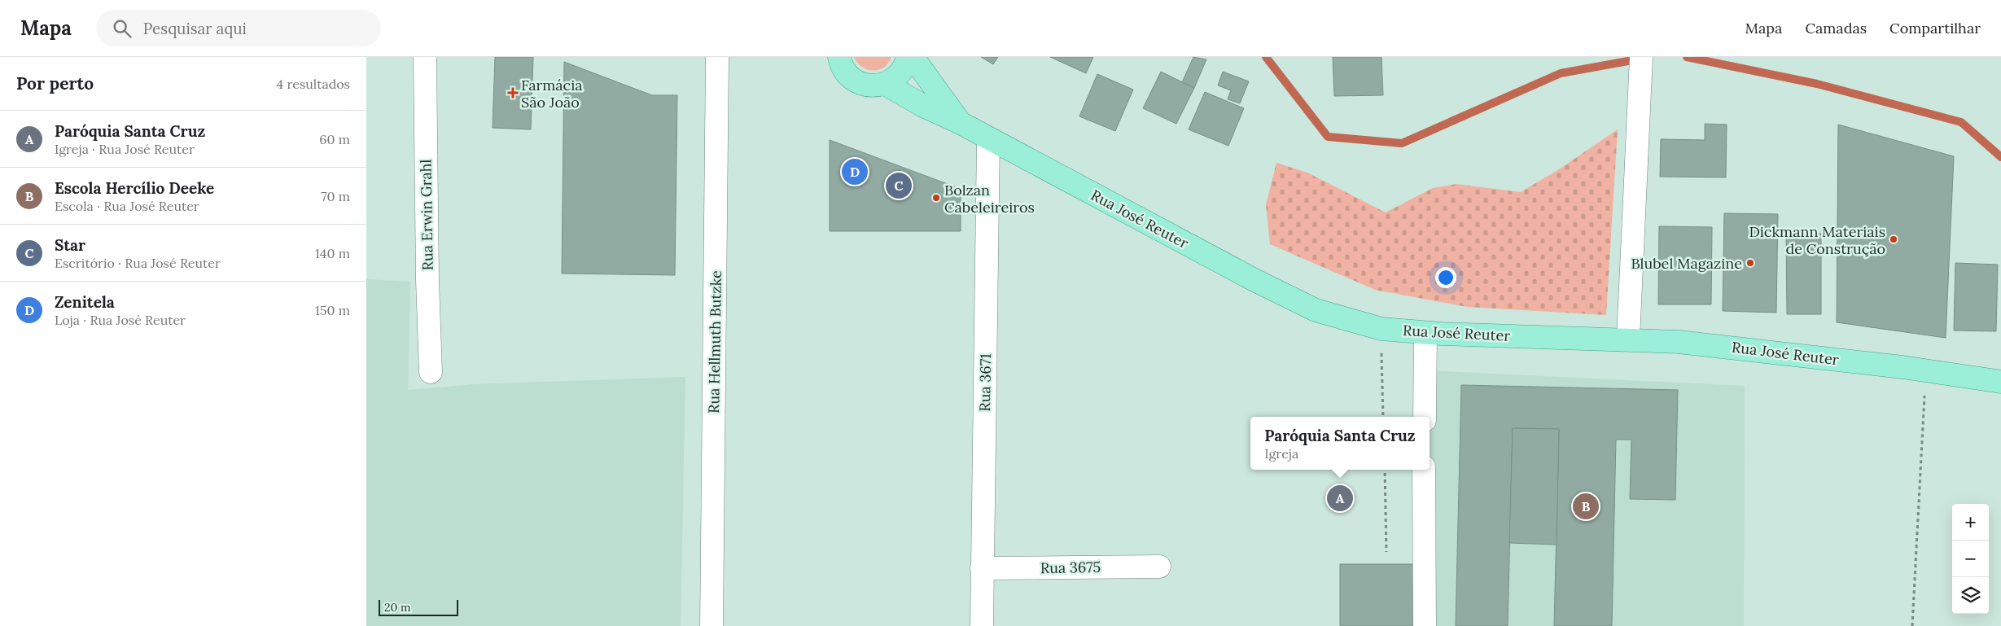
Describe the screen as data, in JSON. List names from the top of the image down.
{
  "streets": {
    "main road": ["Rua José Reuter"],
    "street": [
      "Rua Erwin Grahl",
      "Rua Hellmuth Butzke",
      "Rua 3671",
      "Rua 3675"
    ]
  },
  "crossings": [
    ["Rua José Reuter", "Rua 3671"],
    ["Rua 3671", "Rua 3675"]
  ],
  "places": {
    "health": ["Farmácia São João"],
    "other": ["Bolzan Cabeleireiros", "Dickmann Materiais de Construção", "Blubel Magazine"]
  },
  "scale_bar": "20 m",
  "page": {
    "header": "Mapa",
    "search": "Pesquisar aqui",
    "nav": ["Mapa", "Camadas", "Compartilhar"],
    "heading": ["Por perto", "4 resultados"],
    "list": [
      {
        "mark": "A",
        "name": "Paróquia Santa Cruz",
        "note": "Igreja · Rua José Reuter",
        "value": "60 m"
      },
      {
        "mark": "B",
        "name": "Escola Hercílio Deeke",
        "note": "Escola · Rua José Reuter",
        "value": "70 m"
      },
      {
        "mark": "C",
        "name": "Star",
        "note": "Escritório · Rua José Reuter",
        "value": "140 m"
      },
      {
        "mark": "D",
        "name": "Zenitela",
        "note": "Loja · Rua José Reuter",
        "value": "150 m"
      }
    ],
    "pins": [
      "D",
      "C",
      "A",
      "B"
    ],
    "popup": ["Paróquia Santa Cruz", "Igreja"],
    "map_buttons": ["+", "−"],
    "scale": "20 m"
  }
}
